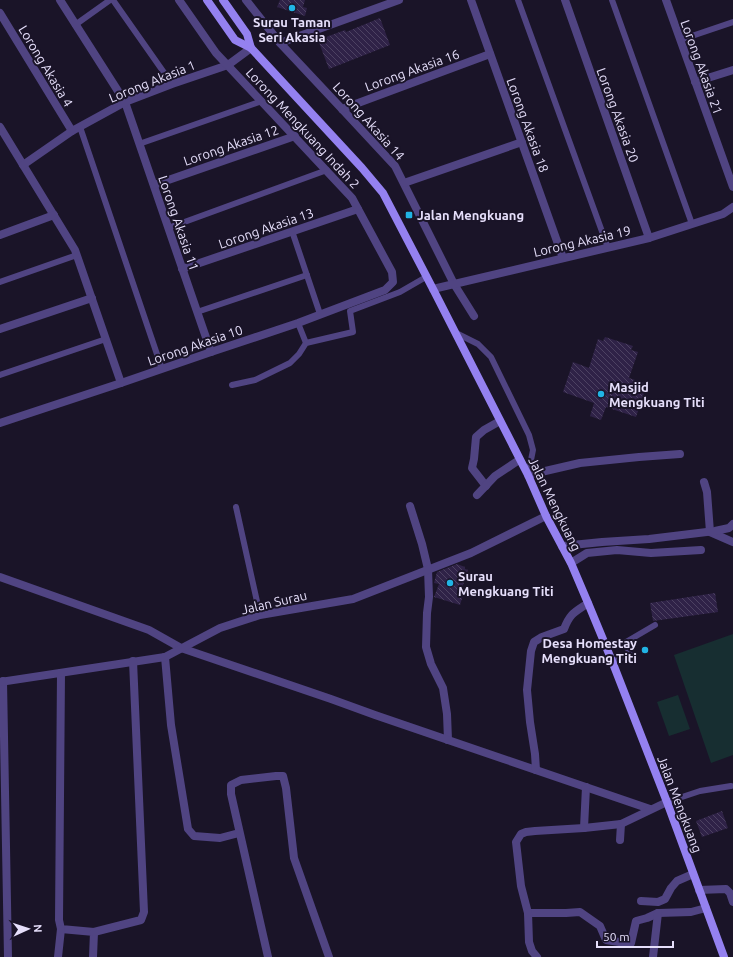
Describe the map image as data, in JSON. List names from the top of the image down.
{
  "streets": {
    "main road": ["Jalan Mengkuang"],
    "street": [
      "Lorong Akasia 4",
      "Lorong Akasia 21",
      "Lorong Akasia 16",
      "Lorong Akasia 1",
      "Lorong Akasia 20",
      "Lorong Akasia 14",
      "Lorong Akasia 18",
      "Lorong Mengkuang Indah 2",
      "Lorong Akasia 12",
      "Lorong Akasia 11",
      "Lorong Akasia 13",
      "Lorong Akasia 19",
      "Lorong Akasia 10",
      "Jalan Surau"
    ]
  },
  "crossings": [
    ["Lorong Akasia 4", "Lorong Akasia 1"],
    ["Lorong Akasia 16", "Lorong Akasia 14"],
    ["Lorong Akasia 16", "Lorong Akasia 18"],
    ["Lorong Akasia 1", "Lorong Mengkuang Indah 2"],
    ["Lorong Akasia 1", "Lorong Akasia 11"],
    ["Lorong Akasia 1", "Jalan Mengkuang"],
    ["Lorong Akasia 20", "Lorong Akasia 19"],
    ["Lorong Akasia 14", "Lorong Akasia 19"],
    ["Lorong Akasia 18", "Lorong Akasia 19"],
    ["Lorong Mengkuang Indah 2", "Lorong Akasia 12"],
    ["Lorong Mengkuang Indah 2", "Lorong Akasia 13"],
    ["Lorong Mengkuang Indah 2", "Lorong Akasia 10"],
    ["Lorong Akasia 12", "Lorong Akasia 11"],
    ["Lorong Akasia 11", "Lorong Akasia 13"],
    ["Lorong Akasia 11", "Lorong Akasia 10"],
    ["Lorong Akasia 19", "Jalan Mengkuang"],
    ["Jalan Mengkuang", "Jalan Surau"]
  ],
  "places": {
    "other": [
      "Surau Taman Seri Akasia",
      "Masjid Mengkuang Titi",
      "Surau Mengkuang Titi",
      "Desa Homestay Mengkuang Titi"
    ],
    "transit": ["Jalan Mengkuang"]
  },
  "scale_bar": "50 m",
  "north": "right"
}
